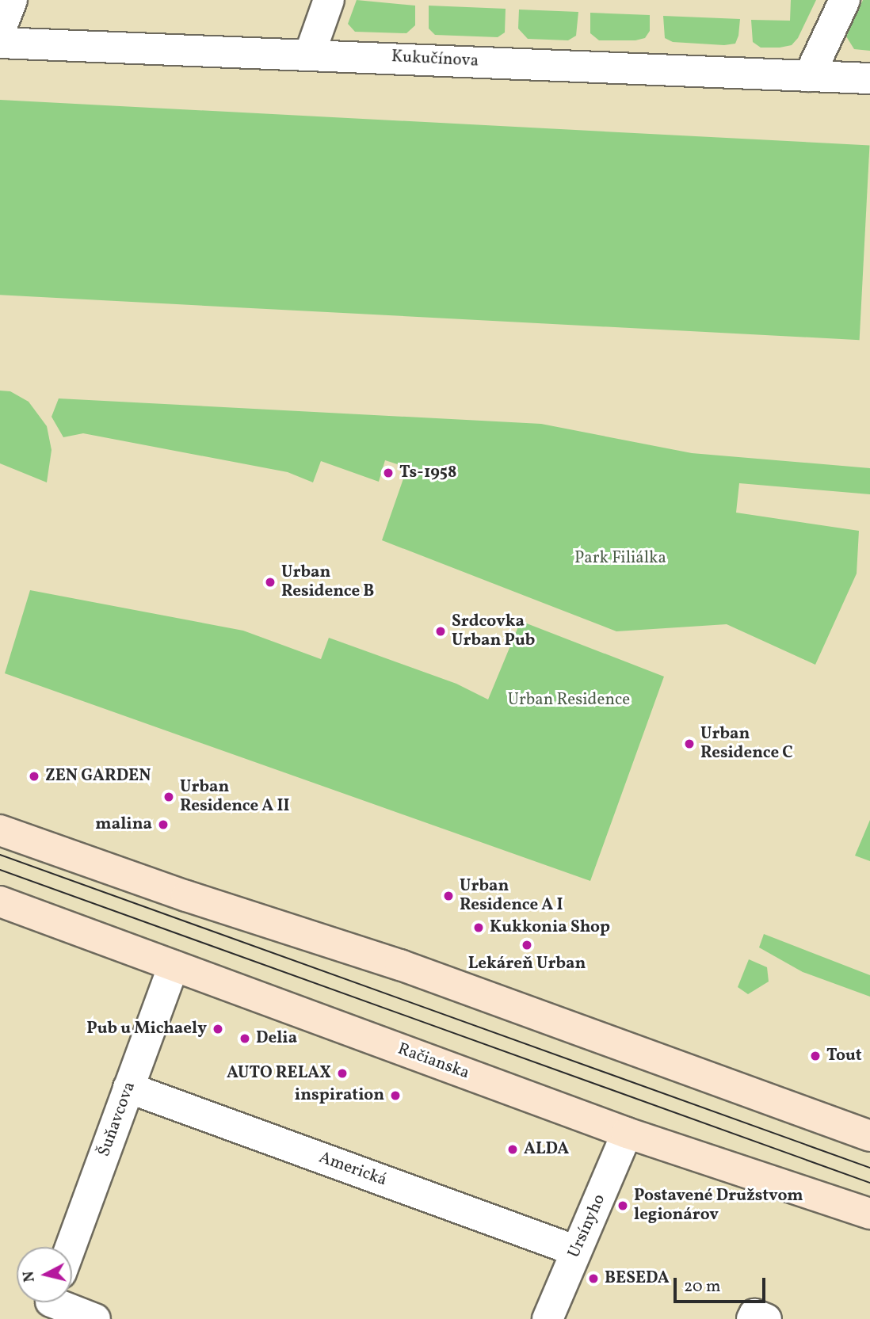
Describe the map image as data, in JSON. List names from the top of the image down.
{
  "streets": {
    "main road": ["Račianska"],
    "street": [
      "Kukučínova",
      "Šuňavcova",
      "Americká",
      "Ursínyho"
    ]
  },
  "crossings": [
    ["Račianska", "Šuňavcova"],
    ["Račianska", "Ursínyho"],
    ["Šuňavcova", "Americká"],
    ["Americká", "Ursínyho"]
  ],
  "parks": ["Park Filiálka", "Urban Residence"],
  "places": [
    "Ts-1958",
    "Urban Residence B",
    "Srdcovka Urban Pub",
    "Urban Residence C",
    "ZEN GARDEN",
    "Urban Residence A II",
    "malina",
    "Urban Residence A I",
    "Kukkonia Shop",
    "Lekáreň Urban",
    "Pub u Michaely",
    "Delia",
    "Tout",
    "AUTO RELAX",
    "inspiration",
    "ALDA",
    "Postavené Družstvom legionárov",
    "BESEDA"
  ],
  "scale_bar": "20 m",
  "north": "left"
}
